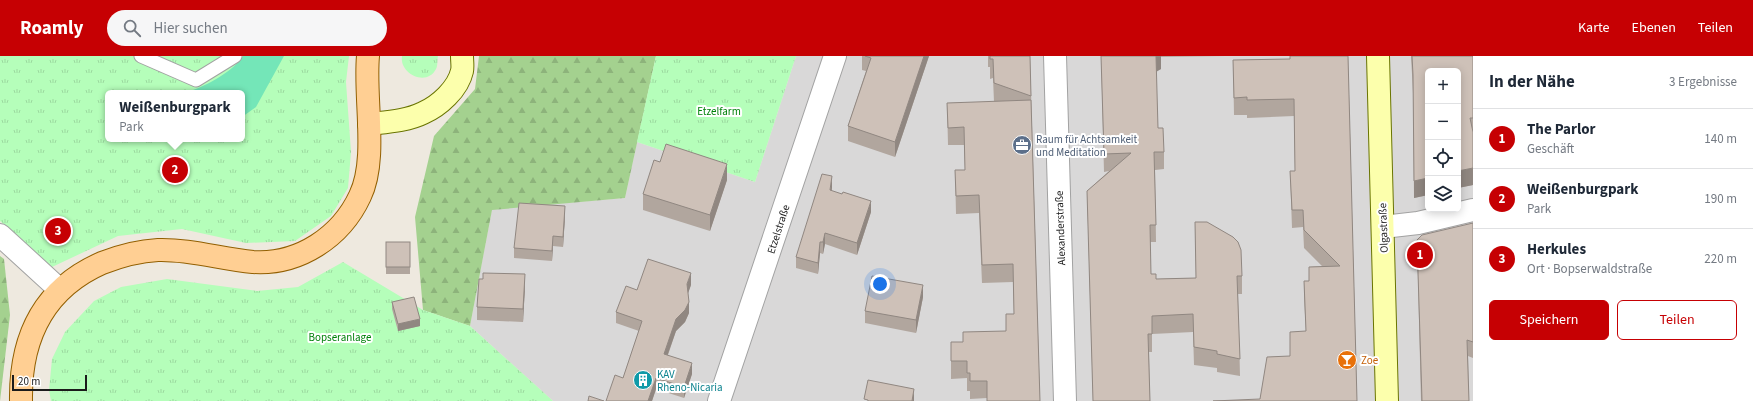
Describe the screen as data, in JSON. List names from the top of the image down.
{
  "streets": {
    "street": ["Alexanderstraße", "Olgastraße", "Etzelstraße"]
  },
  "parks": ["Etzelfarm", "Bopseranlage"],
  "places": {
    "office": ["Raum für Achtsamkeit und Meditation"],
    "bar": ["Zoe"],
    "building": ["KAV Rheno-Nicaria"]
  },
  "scale_bar": "20 m",
  "page": {
    "header": "Roamly",
    "search": "Hier suchen",
    "nav": ["Karte", "Ebenen", "Teilen"],
    "heading": ["In der Nähe", "3 Ergebnisse"],
    "map_buttons": ["+", "−"],
    "popup": ["Weißenburgpark", "Park"],
    "list": [
      {
        "mark": "1",
        "name": "The Parlor",
        "note": "Geschäft",
        "value": "140 m"
      },
      {
        "mark": "2",
        "name": "Weißenburgpark",
        "note": "Park",
        "value": "190 m"
      },
      {
        "mark": "3",
        "name": "Herkules",
        "note": "Ort · Bopserwaldstraße",
        "value": "220 m"
      }
    ],
    "pins": ["2", "3", "1"],
    "buttons": ["Speichern", "Teilen"],
    "scale": "20 m"
  }
}
